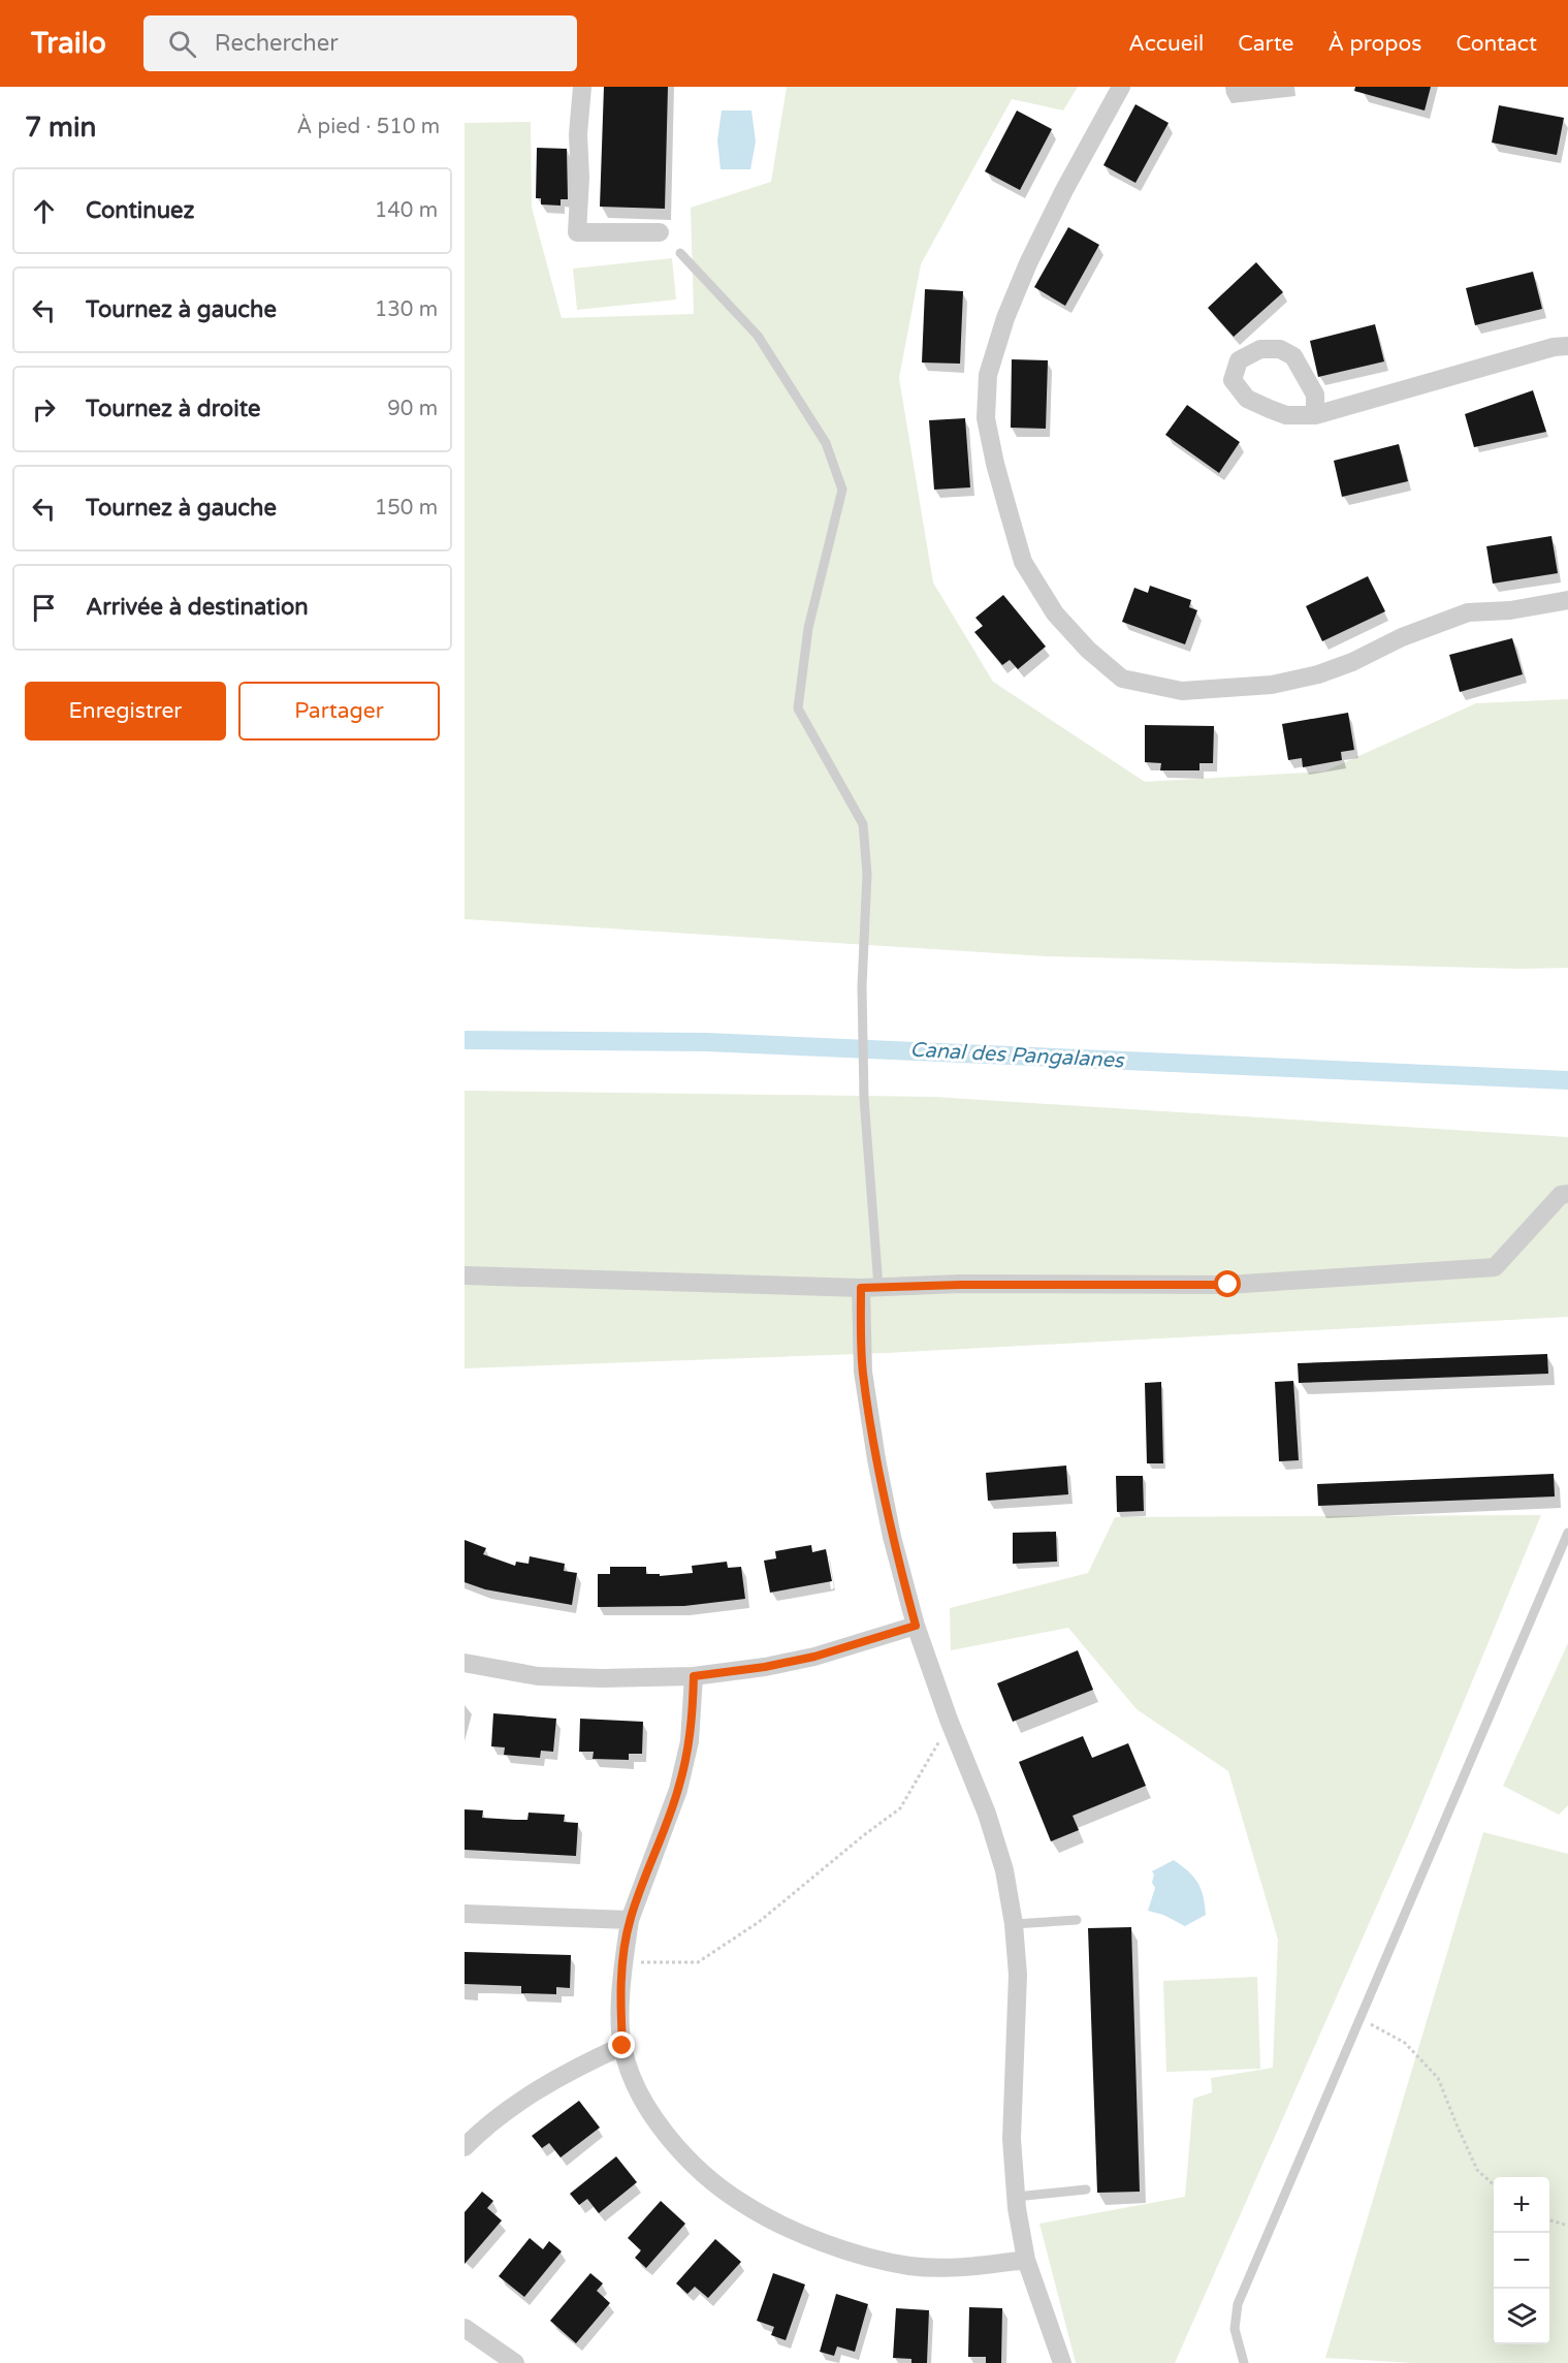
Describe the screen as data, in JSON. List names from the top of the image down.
{
  "water": ["Canal des Pangalanes"],
  "page": {
    "header": "Trailo",
    "search": "Rechercher",
    "nav": [
      "Accueil",
      "Carte",
      "À propos",
      "Contact"
    ],
    "heading": ["7 min", "À pied · 510 m"],
    "list": [
      ["Continuez", "140 m"],
      ["Tournez à gauche", "130 m"],
      ["Tournez à droite", "90 m"],
      ["Tournez à gauche", "150 m"],
      "Arrivée à destination"
    ],
    "buttons": ["Enregistrer", "Partager"],
    "map_buttons": ["+", "−"]
  }
}
